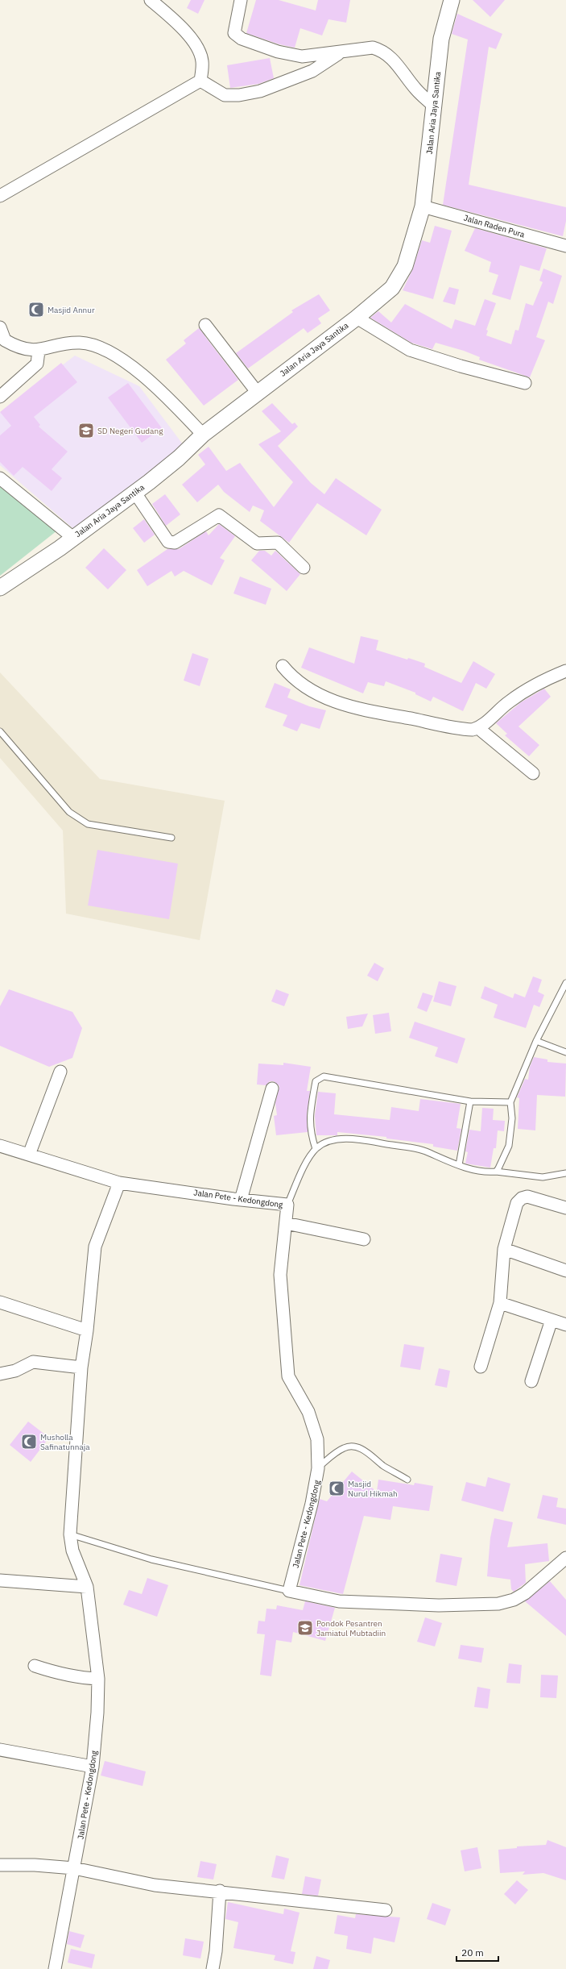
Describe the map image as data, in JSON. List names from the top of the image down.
{
  "streets": {
    "street": ["Jalan Aria Jaya Santika", "Jalan Raden Pura", "Jalan Pete - Kedongdong"]
  },
  "crossings": [
    ["Jalan Aria Jaya Santika", "Jalan Raden Pura"]
  ],
  "places": {
    "mosque": ["Masjid Annur", "Musholla Safinatunnaja", "Masjid Nurul Hikmah"],
    "school or university": ["SD Negeri Gudang", "Pondok Pesantren Jamiatul Mubtadiin"]
  },
  "scale_bar": "20 m"
}
